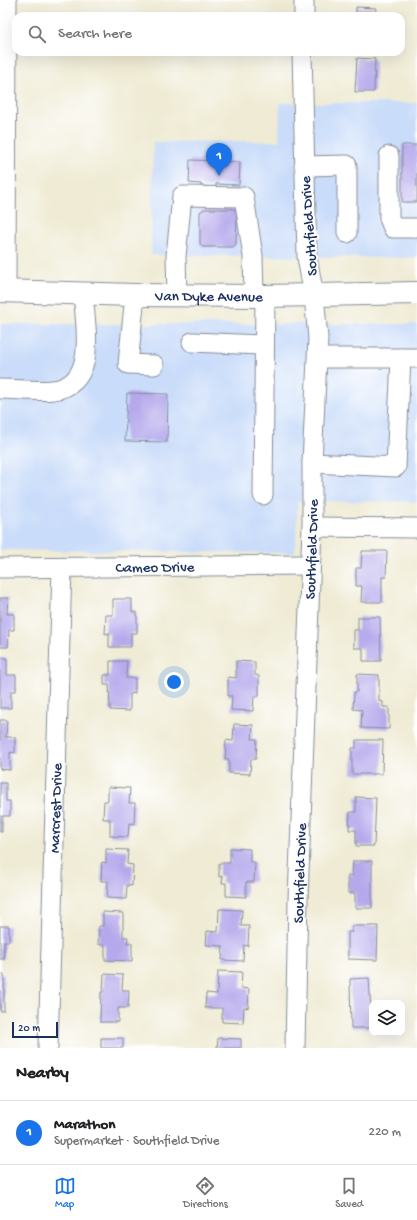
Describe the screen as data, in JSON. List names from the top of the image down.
{
  "streets": {
    "main road": ["Van Dyke Avenue"],
    "street": ["Southfield Drive", "Cameo Drive", "Marcrest Drive"]
  },
  "crossings": [
    ["Southfield Drive", "Van Dyke Avenue"],
    ["Southfield Drive", "Cameo Drive"],
    ["Cameo Drive", "Marcrest Drive"]
  ],
  "scale_bar": "20 m",
  "page": {
    "search": "Search here",
    "pins": "1",
    "scale": "20 m",
    "heading": "Nearby",
    "list": [
      {
        "mark": "1",
        "name": "Marathon",
        "note": "Supermarket · Southfield Drive",
        "value": "220 m"
      }
    ],
    "nav": ["Map", "Directions", "Saved"]
  }
}
